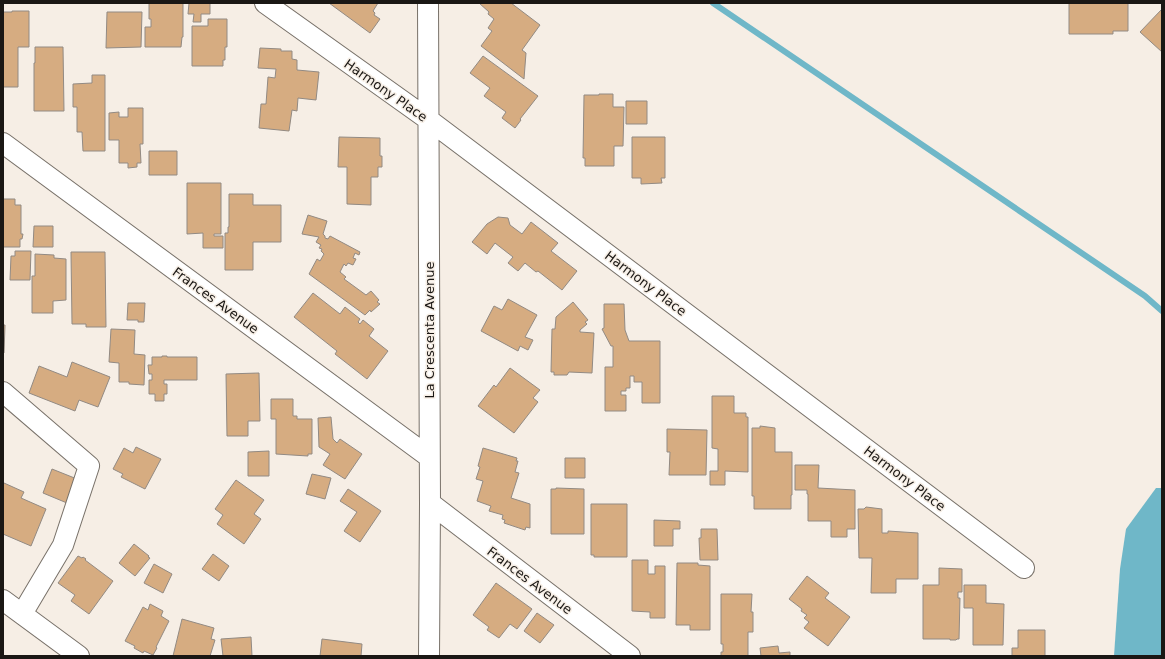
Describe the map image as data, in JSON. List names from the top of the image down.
{
  "streets": {
    "street": ["Harmony Place", "Frances Avenue", "La Crescenta Avenue"]
  },
  "crossings": [
    ["Harmony Place", "La Crescenta Avenue"],
    ["Frances Avenue", "La Crescenta Avenue"]
  ]
}
